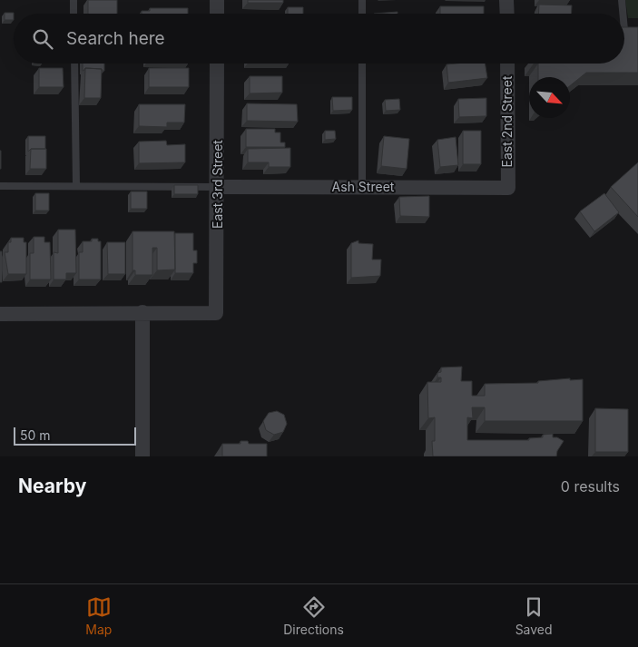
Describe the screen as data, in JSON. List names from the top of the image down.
{
  "streets": {
    "street": ["East 2nd Street", "East 3rd Street", "Ash Street"]
  },
  "crossings": [
    ["East 2nd Street", "Ash Street"],
    ["East 3rd Street", "Ash Street"]
  ],
  "scale_bar": "50 m",
  "north": "bottom right",
  "page": {
    "search": "Search here",
    "scale": "50 m",
    "heading": ["Nearby", "0 results"],
    "nav": ["Map", "Directions", "Saved"]
  }
}
